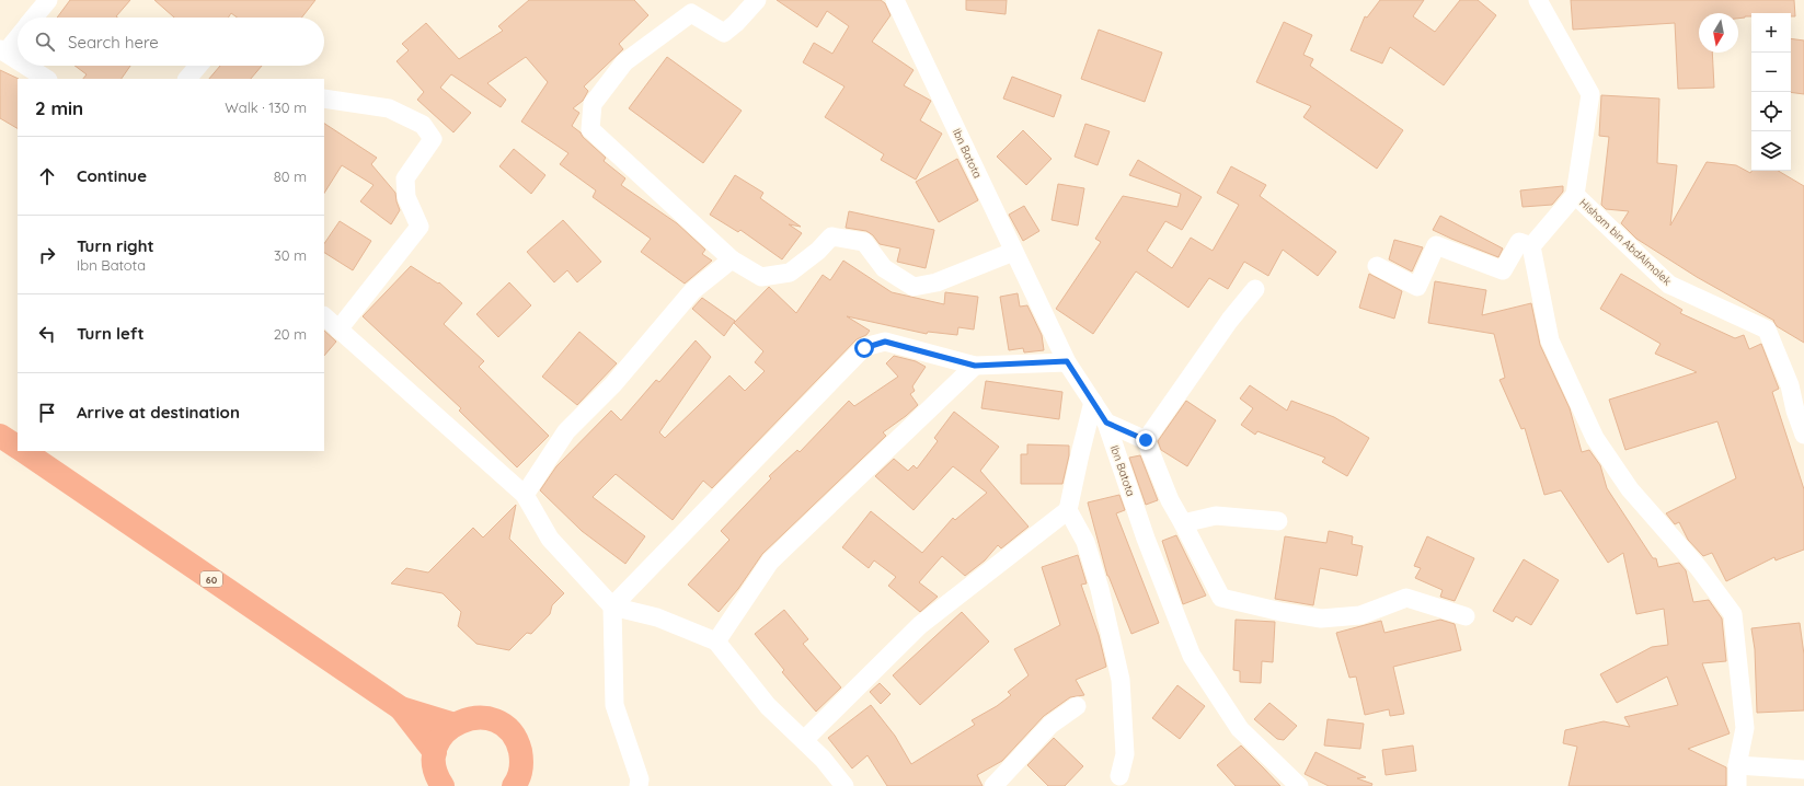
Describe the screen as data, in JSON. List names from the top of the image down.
{
  "streets": {
    "highway": ["60"],
    "street": ["Ibn Batota", "Hisham bin AbdAlmalek"]
  },
  "north": "bottom",
  "page": {
    "map_buttons": ["+", "−"],
    "search": "Search here",
    "heading": ["2 min", "Walk · 130 m"],
    "list": [
      ["Continue", "80 m"],
      ["Turn right", "Ibn Batota", "30 m"],
      ["Turn left", "20 m"],
      "Arrive at destination"
    ]
  }
}
